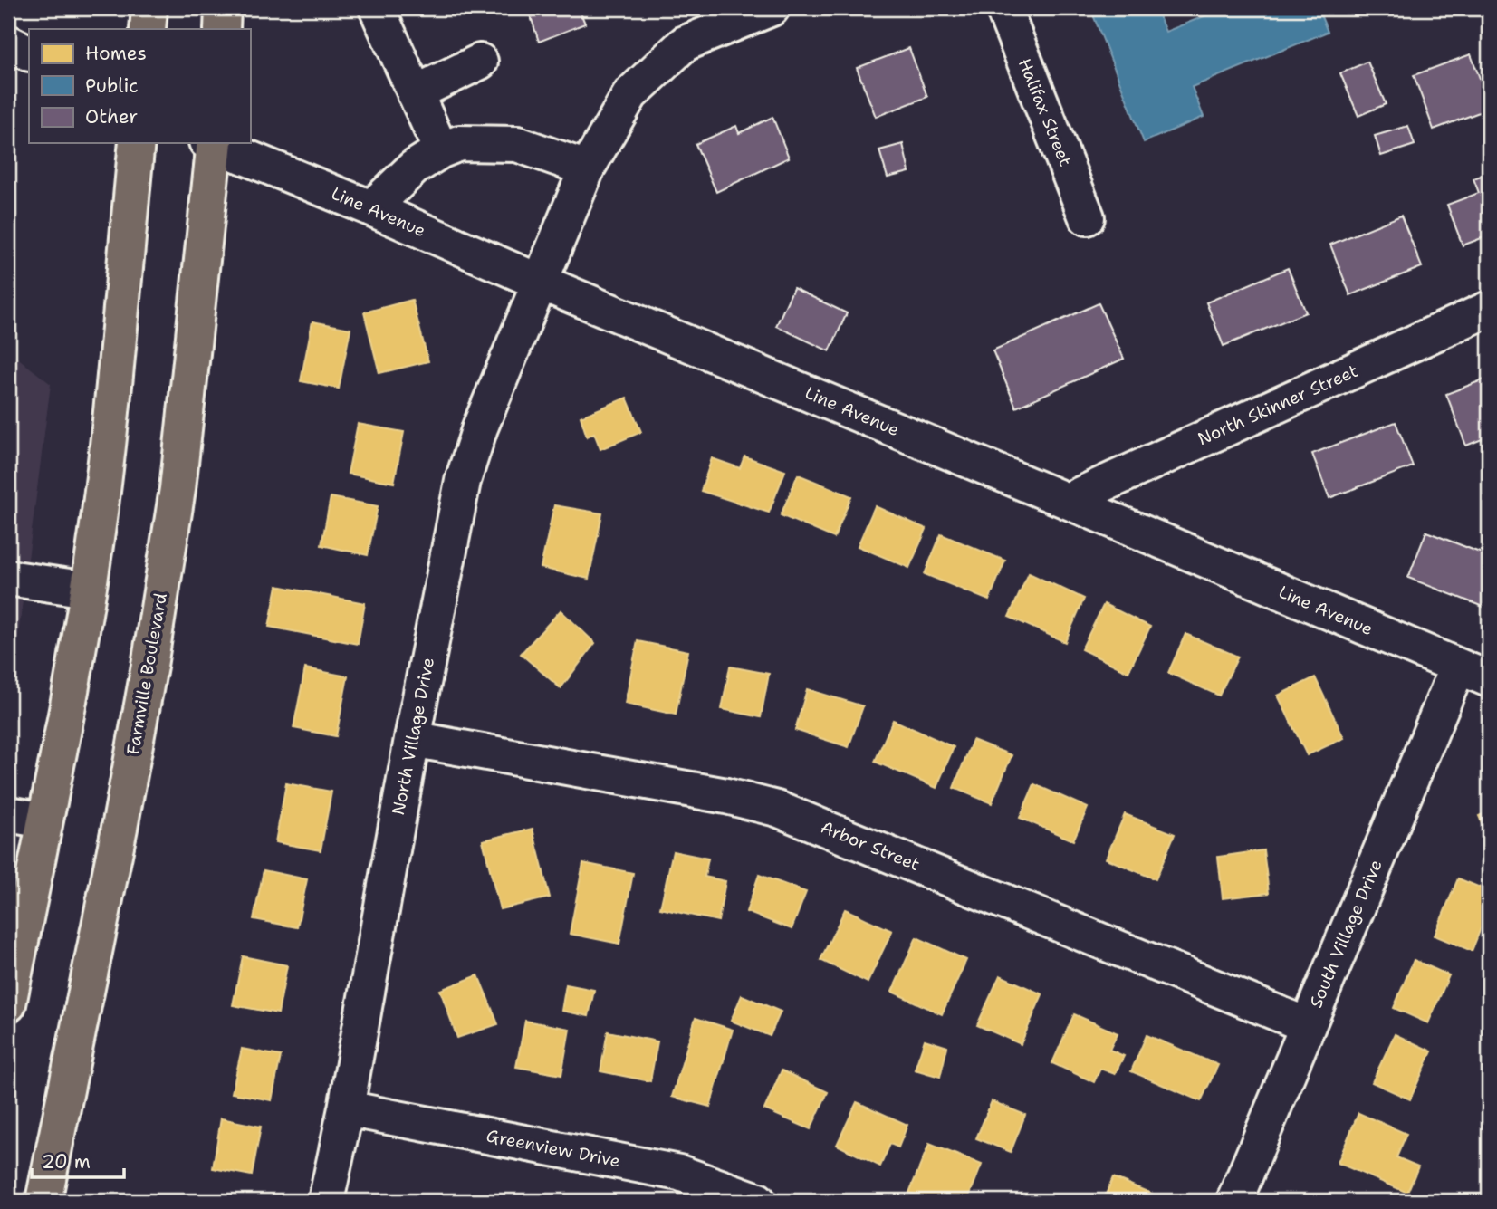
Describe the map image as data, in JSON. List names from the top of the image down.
{
  "streets": {
    "main road": ["Farmville Boulevard"],
    "street": [
      "Halifax Street",
      "Line Avenue",
      "North Skinner Street",
      "North Village Drive",
      "Arbor Street",
      "South Village Drive",
      "Greenview Drive"
    ]
  },
  "crossings": [
    ["Line Avenue", "North Skinner Street"],
    ["Line Avenue", "North Village Drive"],
    ["Line Avenue", "South Village Drive"],
    ["North Village Drive", "Arbor Street"],
    ["North Village Drive", "Greenview Drive"],
    ["Arbor Street", "South Village Drive"]
  ],
  "legend": ["Homes", "Public", "Other"],
  "scale_bar": "20 m"
}
